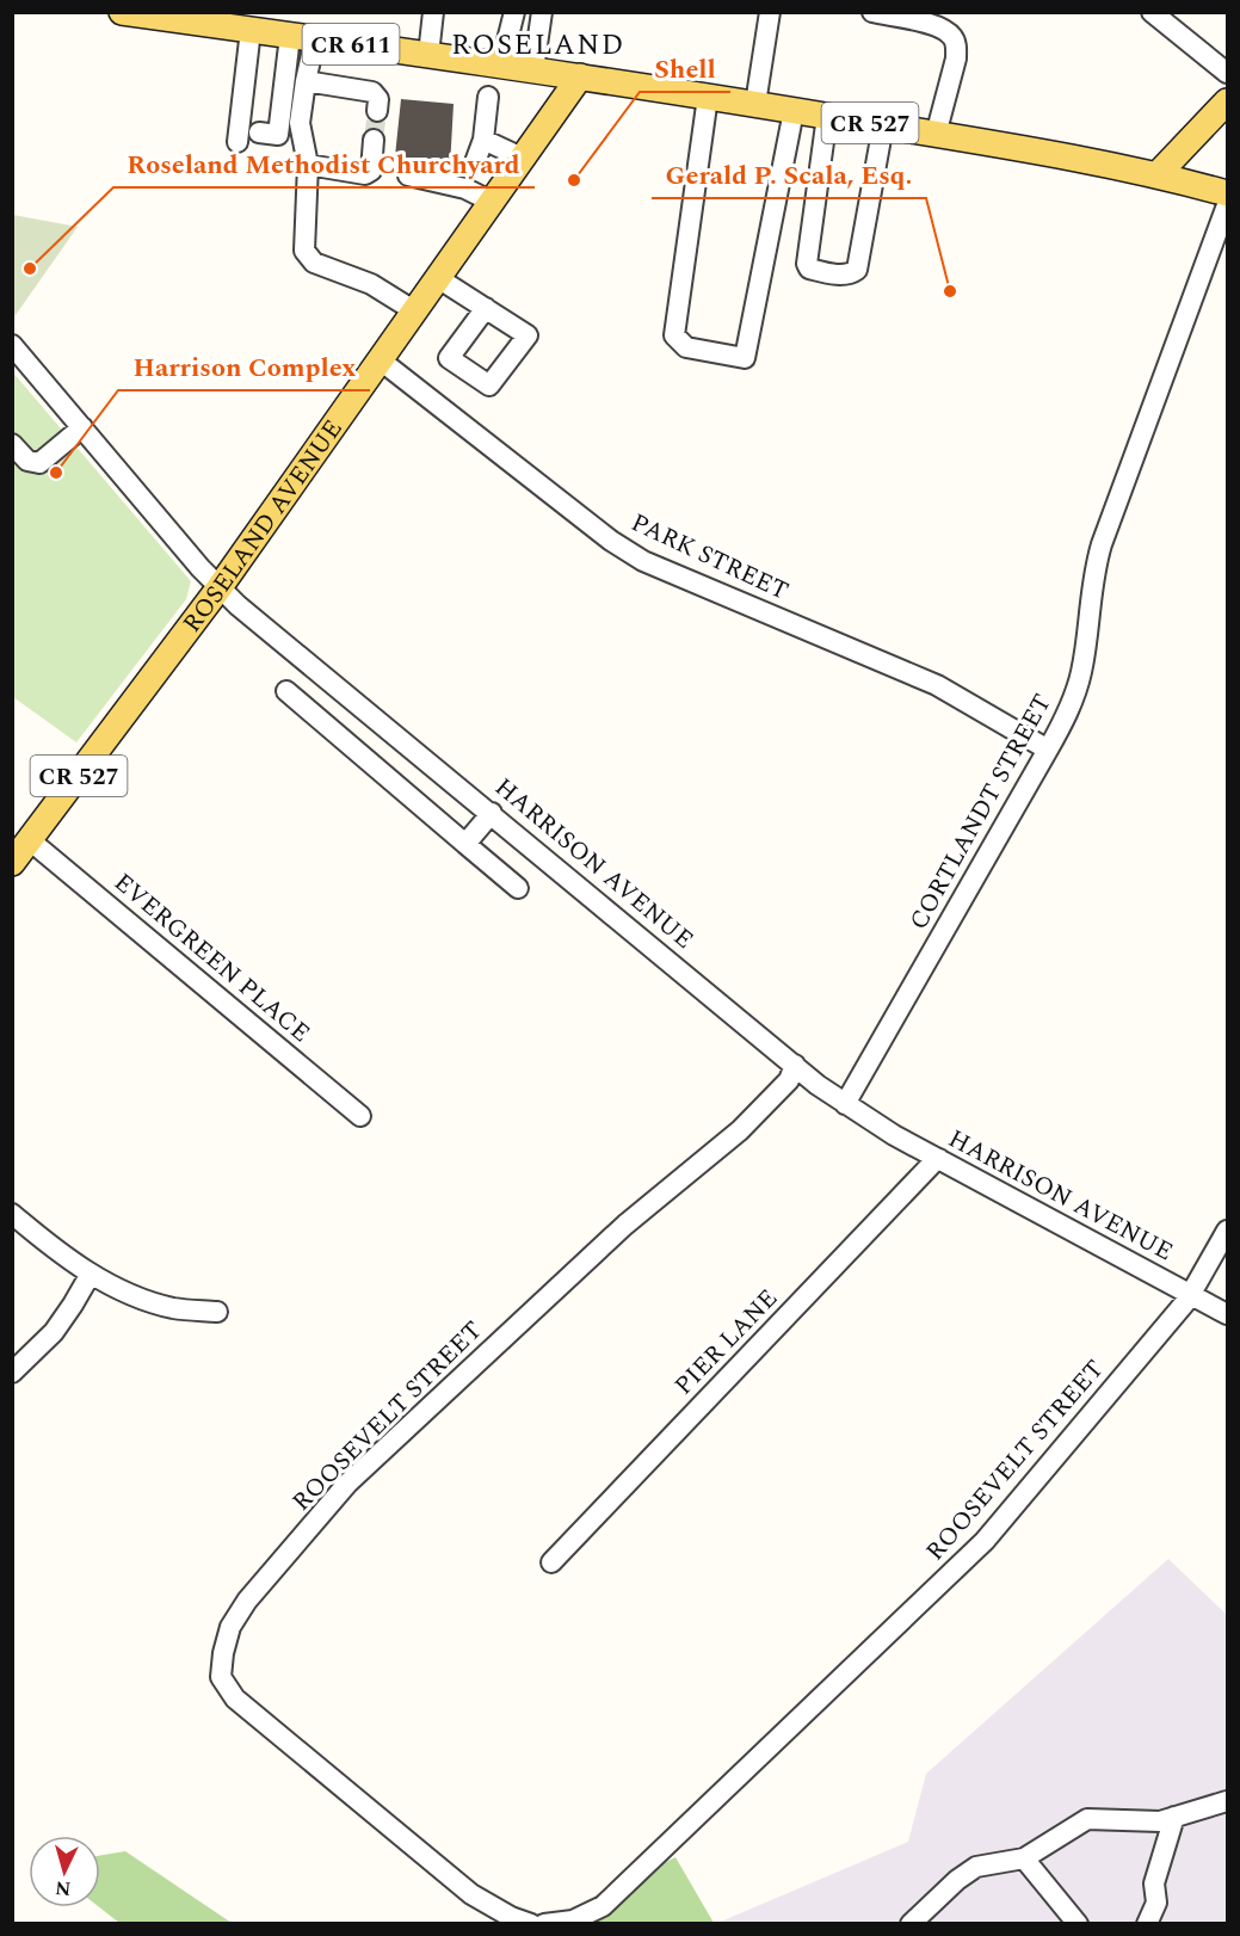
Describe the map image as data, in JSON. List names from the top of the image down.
{
  "streets": {
    "main road": ["CR 611", "CR 527", "ROSELAND AVENUE"],
    "street": [
      "PARK STREET",
      "CORTLANDT STREET",
      "HARRISON AVENUE",
      "EVERGREEN PLACE",
      "PIER LANE",
      "ROOSEVELT STREET"
    ]
  },
  "crossings": [
    ["CR 611", "CR 527"],
    ["CR 611", "ROSELAND AVENUE"],
    ["CR 527", "ROSELAND AVENUE"],
    ["ROSELAND AVENUE", "PARK STREET"],
    ["ROSELAND AVENUE", "HARRISON AVENUE"],
    ["ROSELAND AVENUE", "EVERGREEN PLACE"],
    ["PARK STREET", "CORTLANDT STREET"],
    ["CORTLANDT STREET", "HARRISON AVENUE"],
    ["HARRISON AVENUE", "PIER LANE"],
    ["HARRISON AVENUE", "ROOSEVELT STREET"]
  ],
  "districts": ["ROSELAND"],
  "places": [
    "Shell",
    "Roseland Methodist Churchyard",
    "Gerald P. Scala, Esq.",
    "Harrison Complex"
  ],
  "north": "bottom"
}
